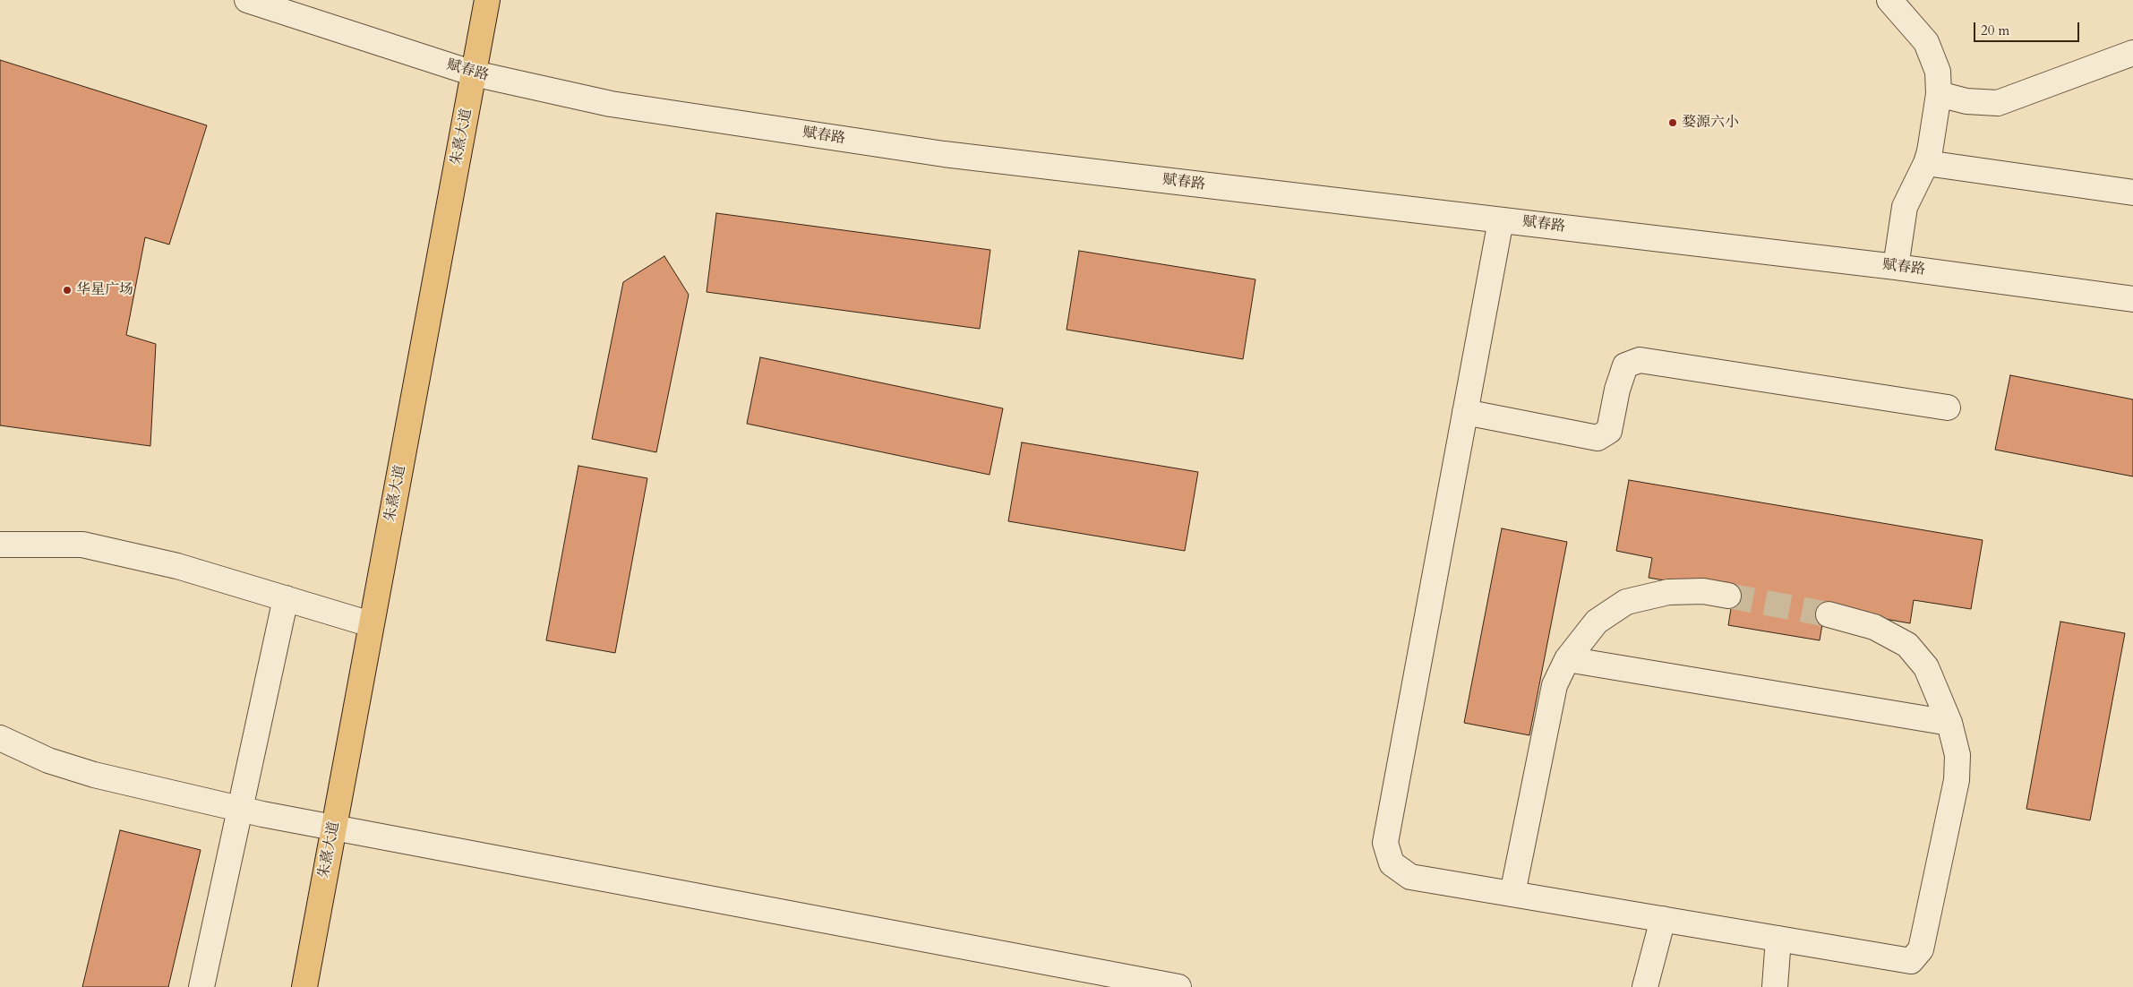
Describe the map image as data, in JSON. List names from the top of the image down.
{
  "streets": {
    "main road": ["朱熹大道"],
    "street": ["赋春路"]
  },
  "crossings": [
    ["赋春路", "朱熹大道"]
  ],
  "places": ["婺源六小", "华星广场"],
  "scale_bar": "20 m"
}
